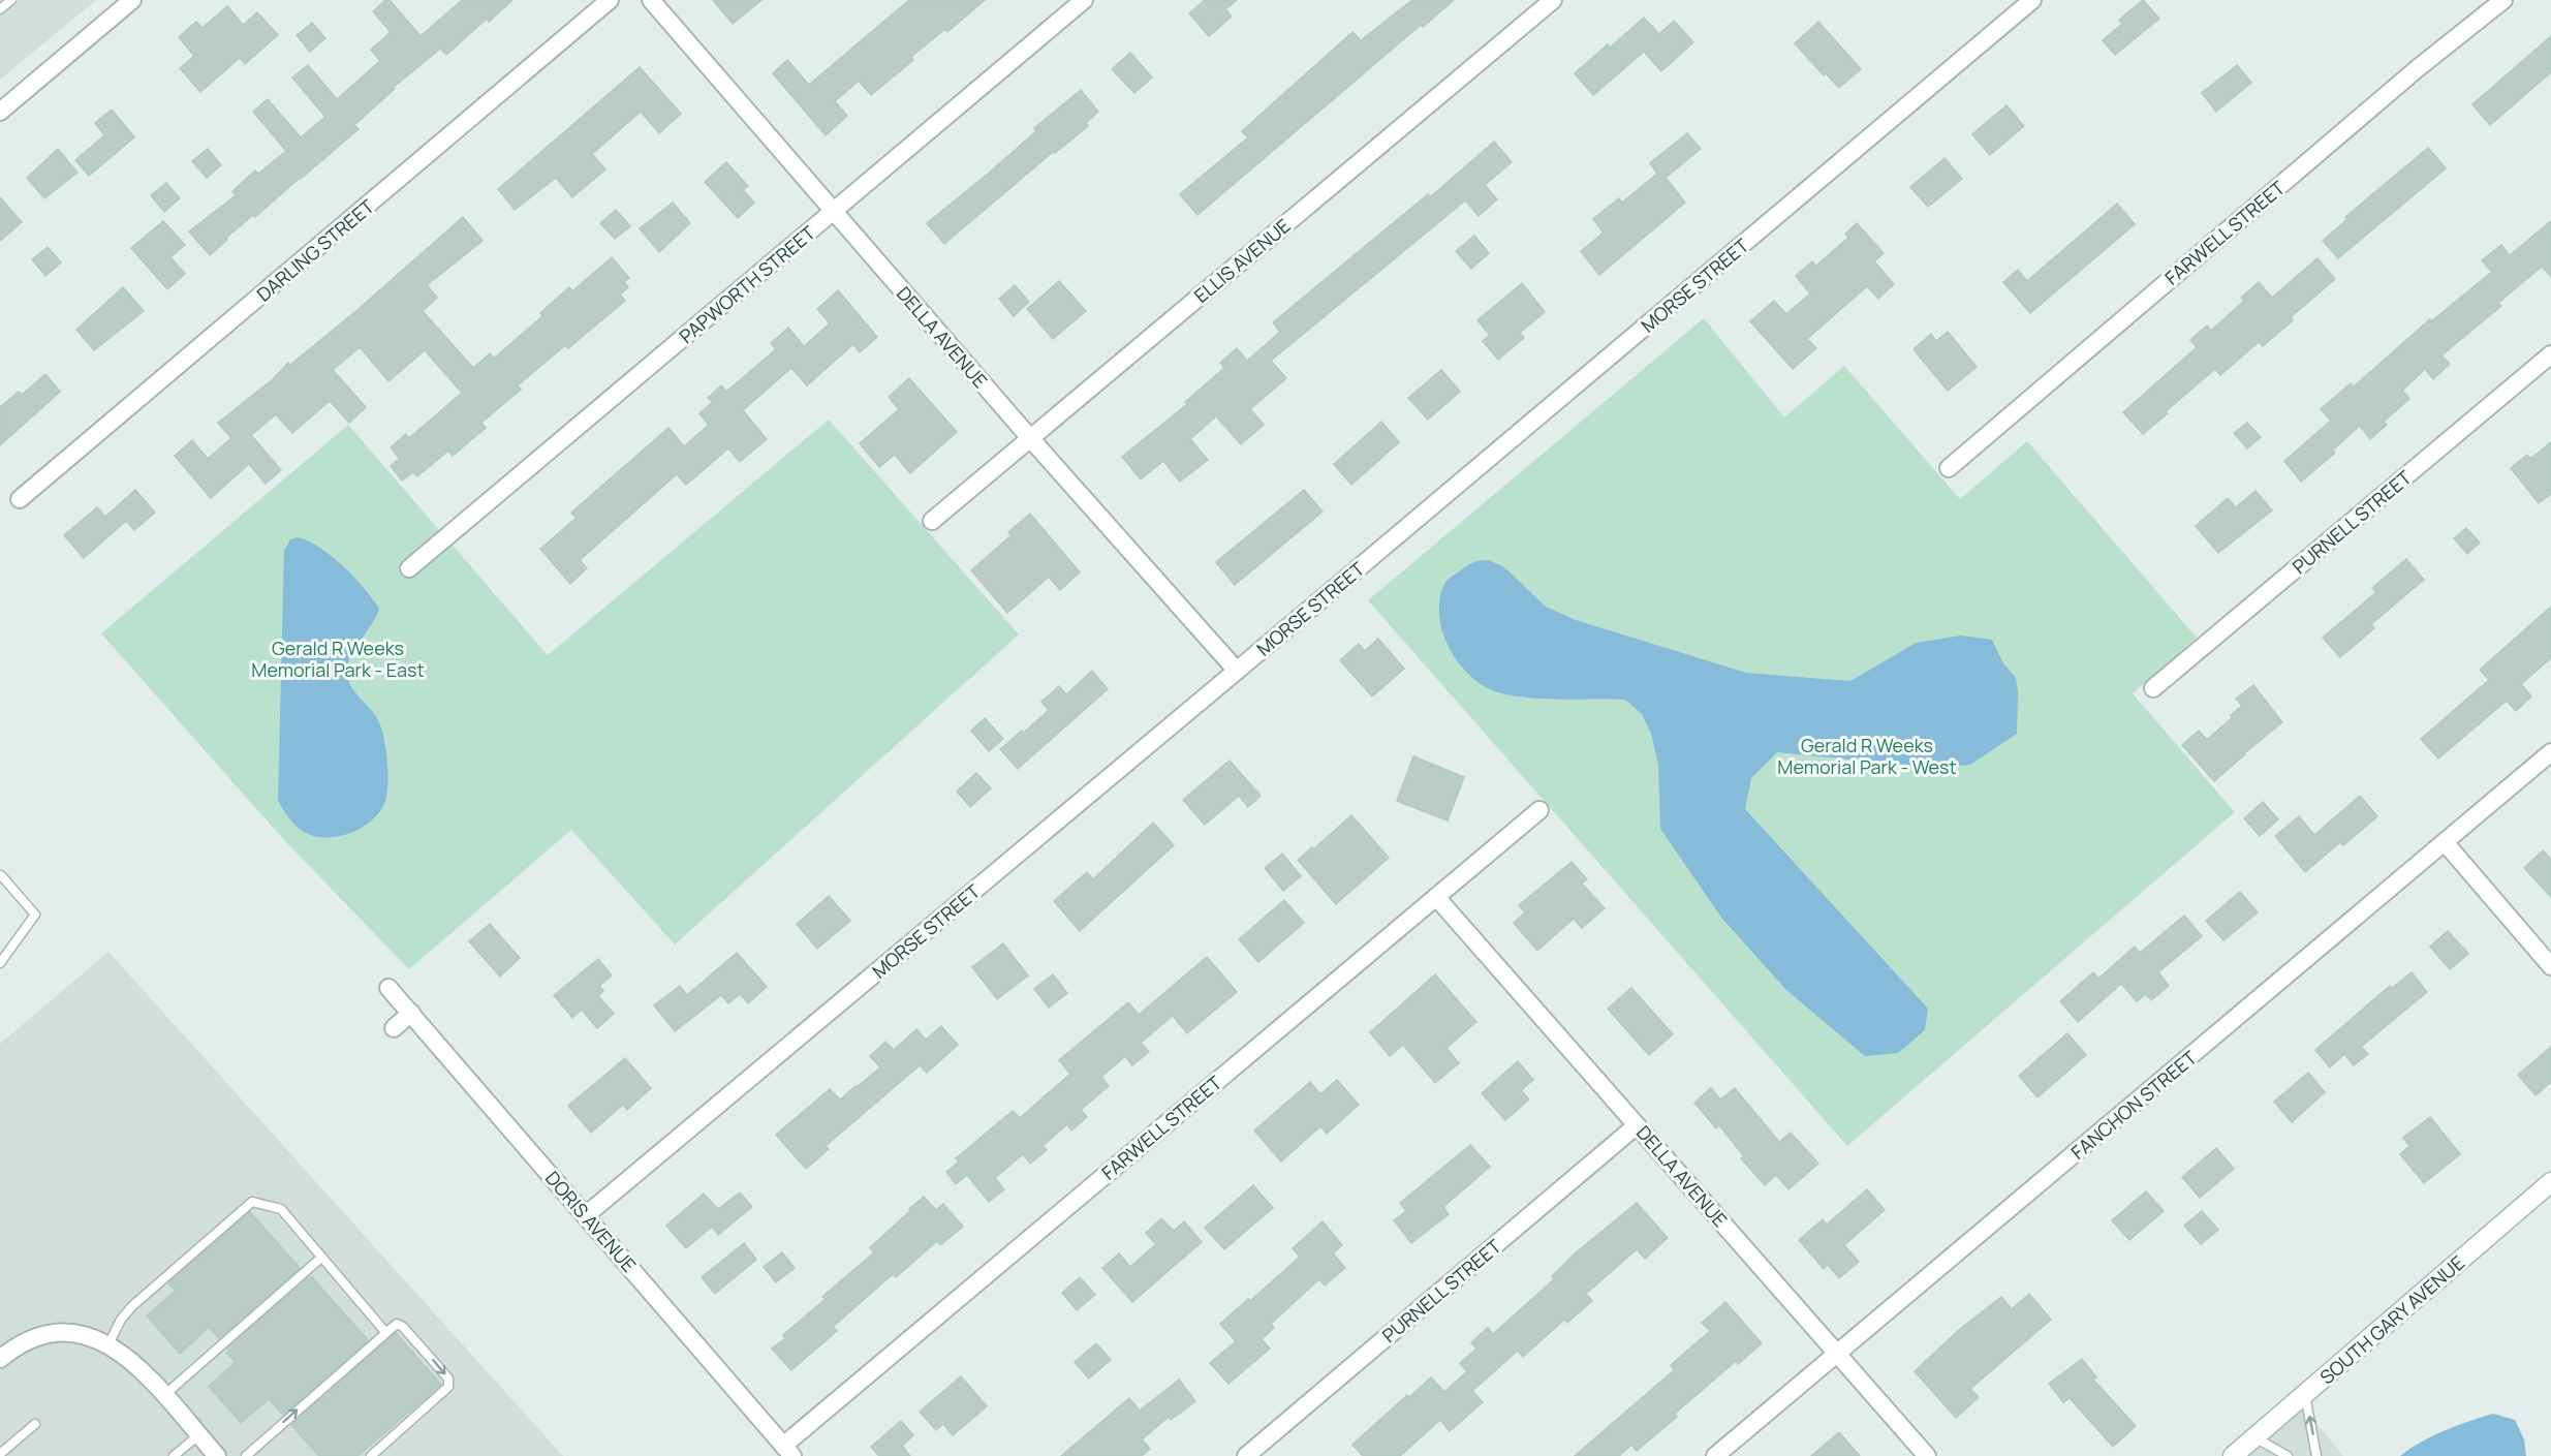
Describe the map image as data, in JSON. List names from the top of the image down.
{
  "streets": {
    "main road": ["SOUTH GARY AVENUE"],
    "street": [
      "FARWELL STREET",
      "DARLING STREET",
      "ELLIS AVENUE",
      "PAPWORTH STREET",
      "MORSE STREET",
      "DELLA AVENUE",
      "PURNELL STREET",
      "FANCHON STREET",
      "DORIS AVENUE"
    ]
  },
  "crossings": [
    ["FARWELL STREET", "DELLA AVENUE"],
    ["FARWELL STREET", "DORIS AVENUE"],
    ["ELLIS AVENUE", "DELLA AVENUE"],
    ["PAPWORTH STREET", "DELLA AVENUE"],
    ["MORSE STREET", "DELLA AVENUE"],
    ["MORSE STREET", "DORIS AVENUE"],
    ["DELLA AVENUE", "PURNELL STREET"],
    ["DELLA AVENUE", "FANCHON STREET"]
  ],
  "parks": ["Gerald R Weeks Memorial Park - East", "Gerald R Weeks Memorial Park - West"]
}
